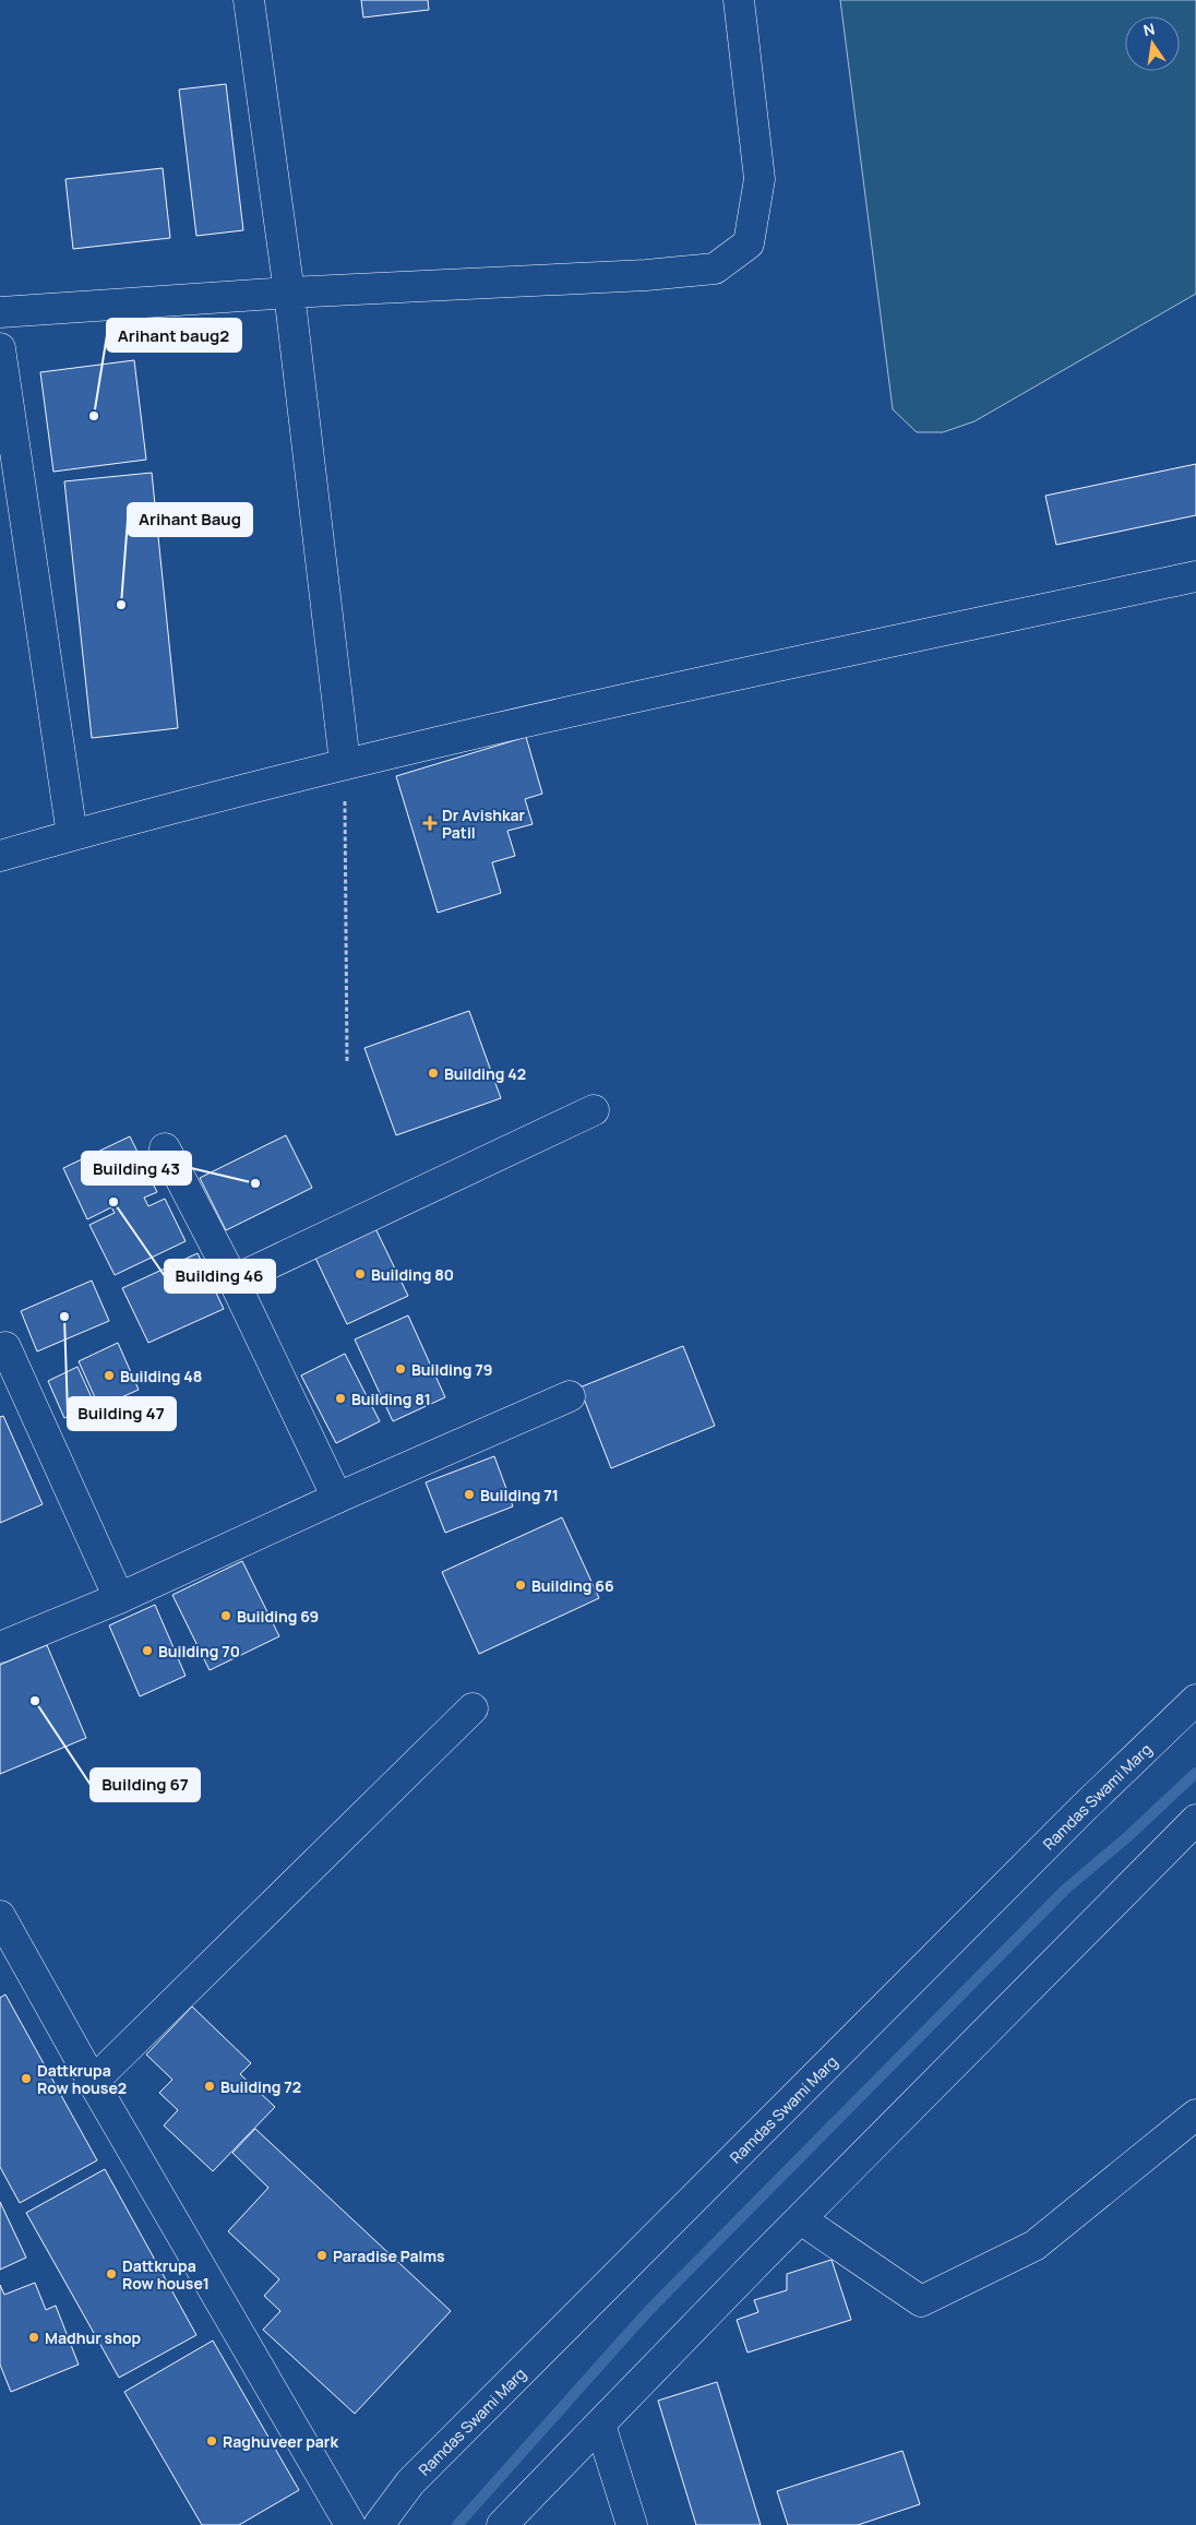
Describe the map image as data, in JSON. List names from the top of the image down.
{
  "streets": {
    "street": ["Ramdas Swami Marg"]
  },
  "places": {
    "other": [
      "Arihant baug2",
      "Arihant Baug",
      "Building 42",
      "Building 43",
      "Building 46",
      "Building 80",
      "Building 47",
      "Building 79",
      "Building 48",
      "Building 81",
      "Building 71",
      "Building 66",
      "Building 69",
      "Building 70",
      "Building 67",
      "Dattkrupa Row house2",
      "Building 72",
      "Paradise Palms",
      "Dattkrupa Row house1",
      "Madhur shop",
      "Raghuveer park"
    ],
    "health": ["Dr Avishkar Patil"]
  },
  "north": "top"
}
